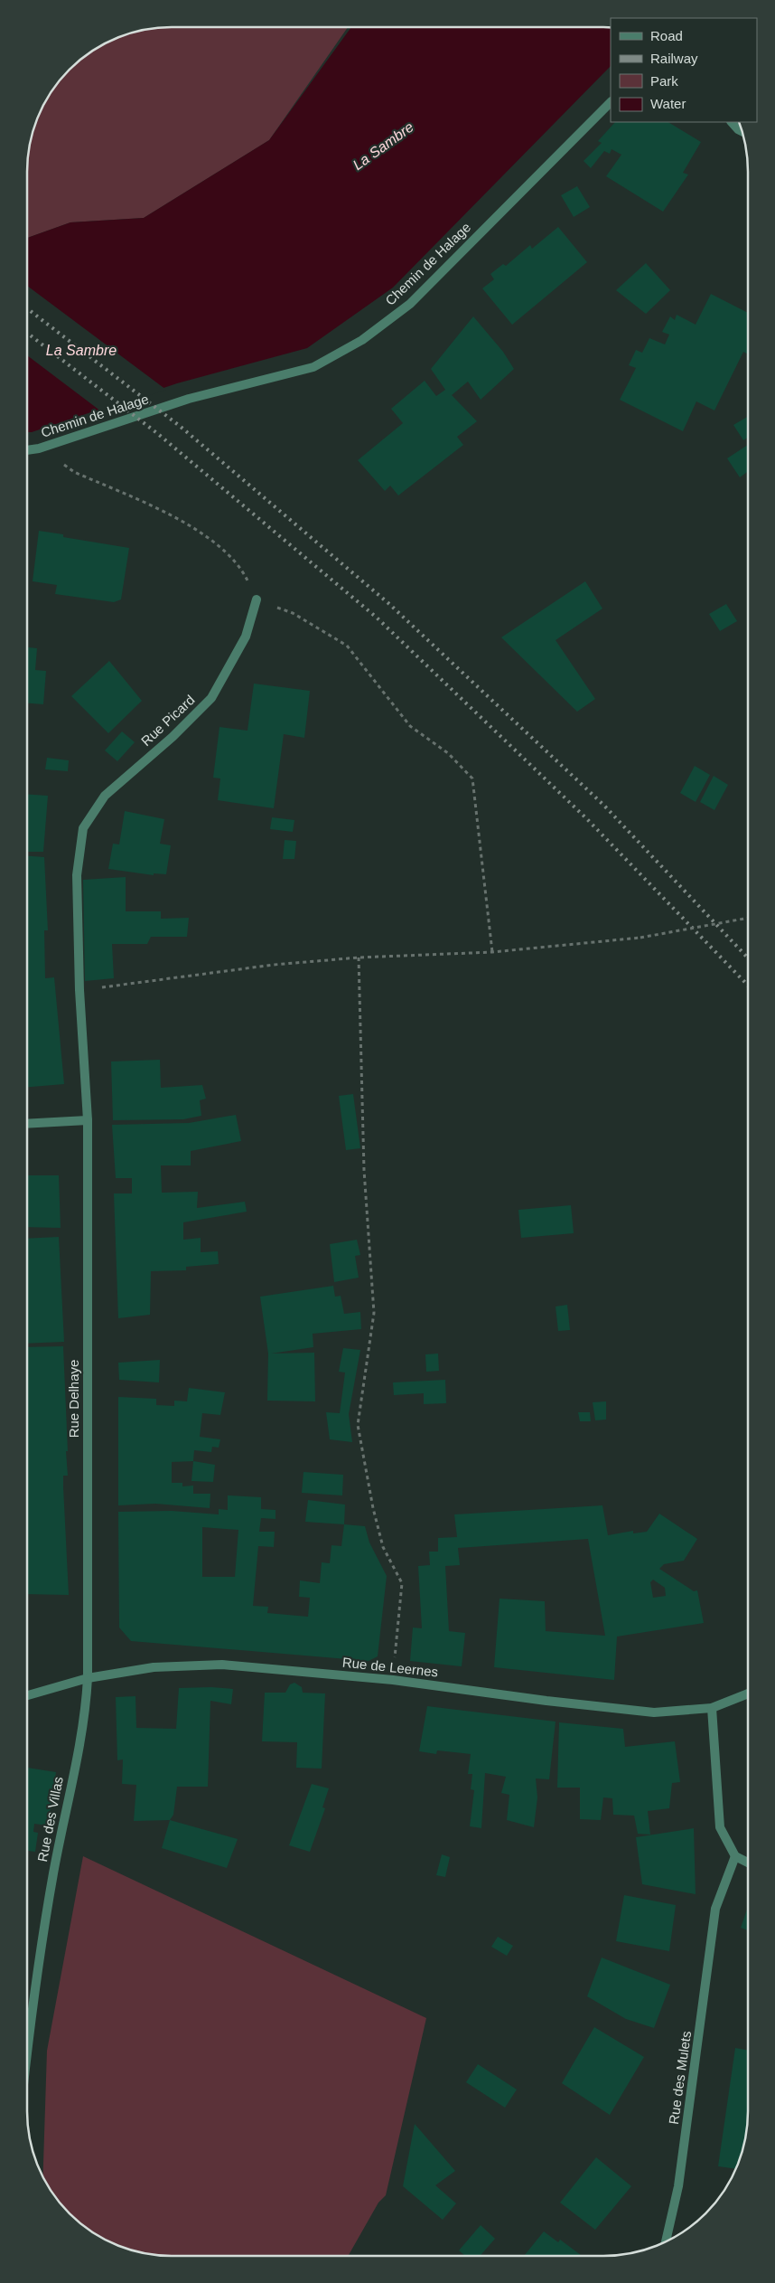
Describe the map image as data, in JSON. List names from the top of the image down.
{
  "streets": {
    "street": [
      "Chemin de Halage",
      "Rue Picard",
      "Rue Delhaye",
      "Rue de Leernes",
      "Rue des Villas",
      "Rue des Mulets"
    ]
  },
  "crossings": [
    ["Rue Picard", "Rue Delhaye"],
    ["Rue Delhaye", "Rue de Leernes"],
    ["Rue Delhaye", "Rue des Villas"],
    ["Rue de Leernes", "Rue des Villas"]
  ],
  "water": ["La Sambre"],
  "legend": [
    "Road",
    "Railway",
    "Park",
    "Water"
  ]
}
